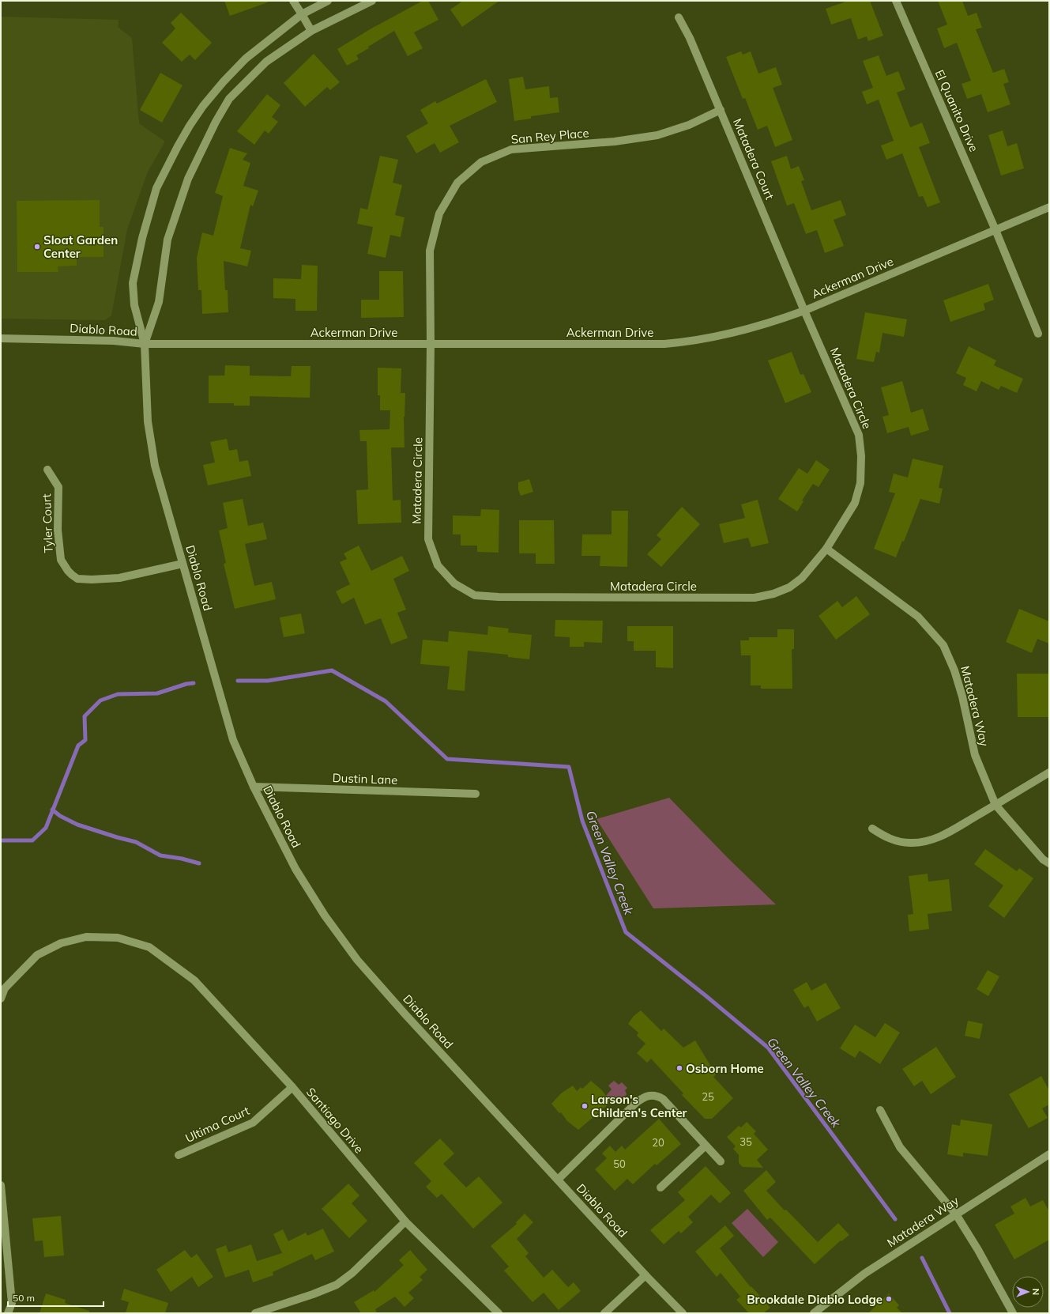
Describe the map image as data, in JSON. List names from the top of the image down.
{
  "streets": {
    "street": [
      "El Quanito Drive",
      "San Rey Place",
      "Matadera Court",
      "Ackerman Drive",
      "Diablo Road",
      "Matadera Circle",
      "Tyler Court",
      "Matadera Way",
      "Dustin Lane",
      "Santiago Drive",
      "Ultima Court"
    ]
  },
  "crossings": [
    ["El Quanito Drive", "Ackerman Drive"],
    ["San Rey Place", "Matadera Court"],
    ["San Rey Place", "Ackerman Drive"],
    ["San Rey Place", "Matadera Circle"],
    ["Matadera Court", "Ackerman Drive"],
    ["Matadera Court", "Matadera Circle"],
    ["Ackerman Drive", "Diablo Road"],
    ["Ackerman Drive", "Matadera Circle"],
    ["Diablo Road", "Tyler Court"],
    ["Diablo Road", "Dustin Lane"],
    ["Matadera Circle", "Matadera Way"],
    ["Santiago Drive", "Ultima Court"]
  ],
  "water": ["Green Valley Creek"],
  "places": [
    "Sloat Garden Center",
    "Osborn Home",
    "Larson's Children's Center",
    "Brookdale Diablo Lodge"
  ],
  "house_numbers": [
    "25",
    "35",
    "20",
    "50"
  ],
  "scale_bar": "50 m",
  "north": "right"
}
